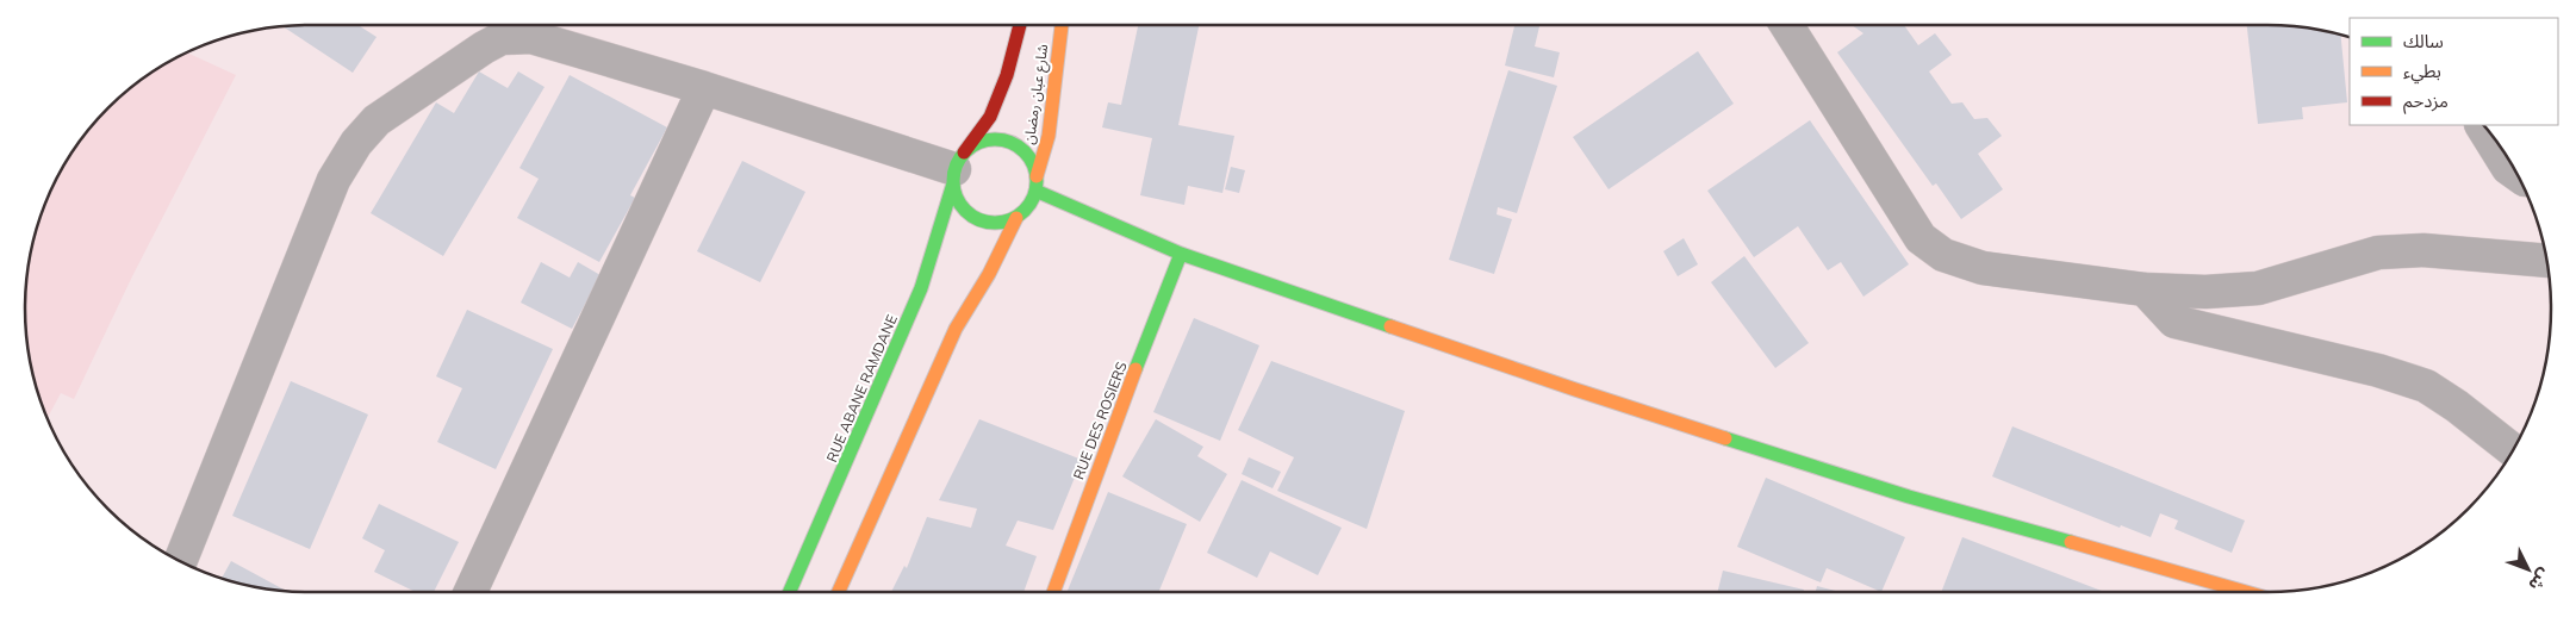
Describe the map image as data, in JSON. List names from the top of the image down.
{
  "streets": {
    "street": ["شارع عبان رمضان", "RUE ABANE RAMDANE", "RUE DES ROSIERS"]
  },
  "crossings": [
    ["شارع عبان رمضان", "RUE ABANE RAMDANE"]
  ],
  "legend": ["سالك", "بطيء", "مزدحم"],
  "north": "bottom right"
}
